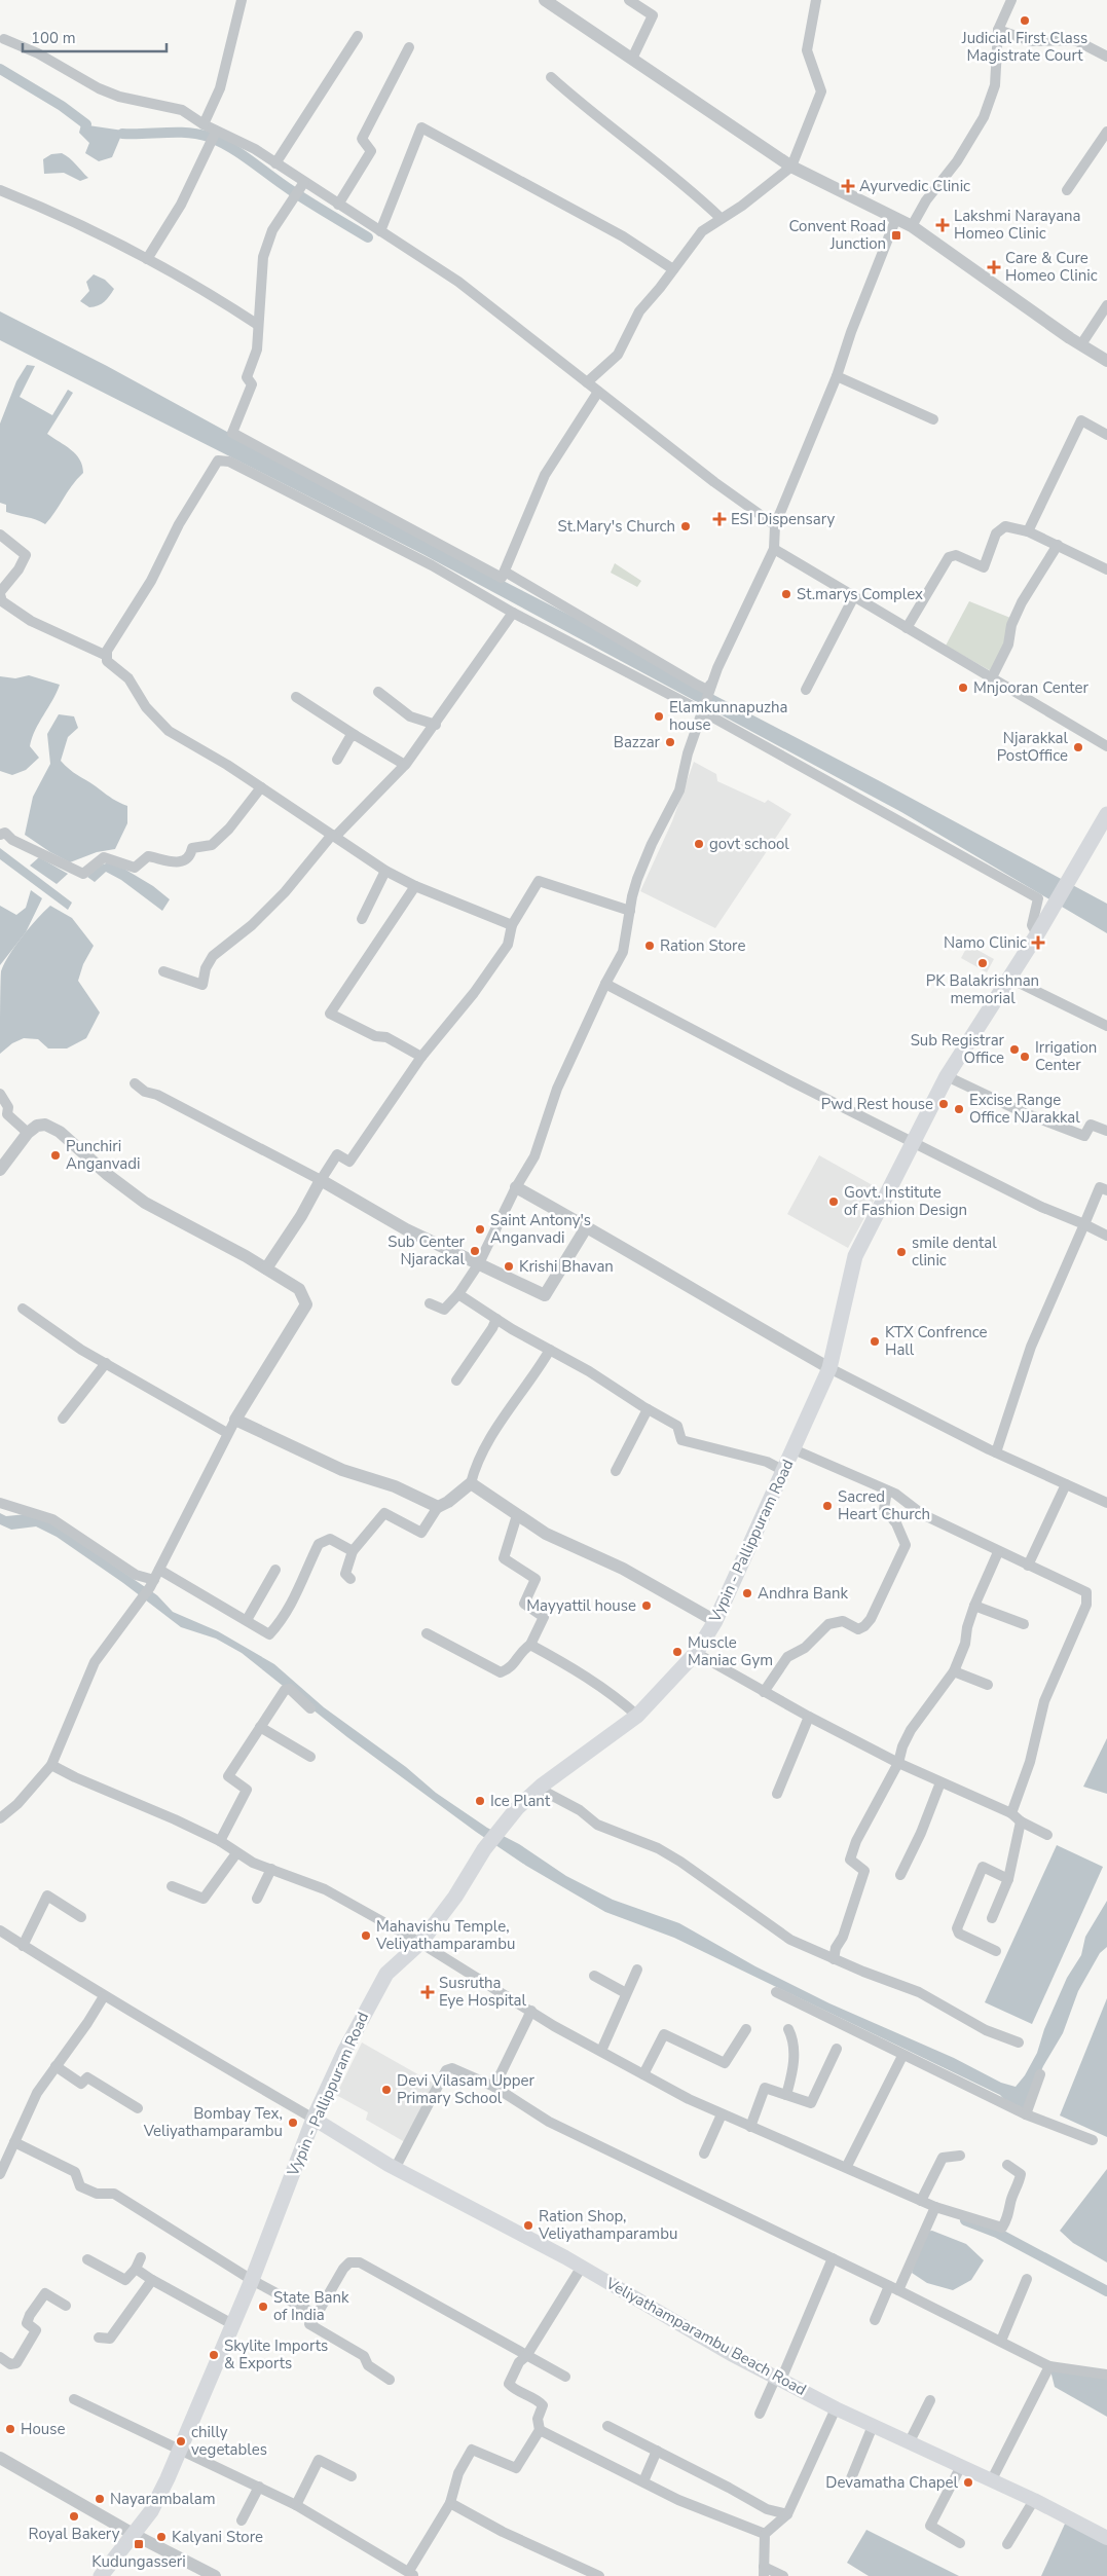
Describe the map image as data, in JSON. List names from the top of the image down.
{
  "streets": {
    "main road": ["Vypin - Pallippuram Road", "Veliyathamparambu Beach Road"]
  },
  "crossings": [
    ["Vypin - Pallippuram Road", "Veliyathamparambu Beach Road"]
  ],
  "places": {
    "other": [
      "Judicial First Class Magistrate Court",
      "St.Mary's Church",
      "St.marys Complex",
      "Mnjooran Center",
      "Elamkunnapuzha house",
      "Bazzar",
      "Njarakkal PostOffice",
      "govt school",
      "Ration Store",
      "PK Balakrishnan memorial",
      "Sub Registrar Office",
      "Irrigation Center",
      "Pwd Rest house",
      "Excise Range Office NJarakkal",
      "Punchiri Anganvadi",
      "Govt. Institute of Fashion Design",
      "Saint Antony's Anganvadi",
      "Sub Center Njarackal",
      "smile dental clinic",
      "Krishi Bhavan",
      "KTX Confrence Hall",
      "Sacred Heart Church",
      "Andhra Bank",
      "Mayyattil house",
      "Muscle Maniac Gym",
      "Ice Plant",
      "Mahavishu Temple, Veliyathamparambu",
      "Devi Vilasam Upper Primary School",
      "Bombay Tex, Veliyathamparambu",
      "Ration Shop, Veliyathamparambu",
      "State Bank of India",
      "Skylite Imports & Exports",
      "House",
      "chilly vegetables",
      "Devamatha Chapel",
      "Nayarambalam",
      "Royal Bakery",
      "Kalyani Store"
    ],
    "health": [
      "Ayurvedic Clinic",
      "Lakshmi Narayana Homeo Clinic",
      "Care & Cure Homeo Clinic",
      "ESI Dispensary",
      "Namo Clinic",
      "Susrutha Eye Hospital"
    ],
    "transit": ["Convent Road Junction", "Kudungasseri"]
  },
  "scale_bar": "100 m"
}
